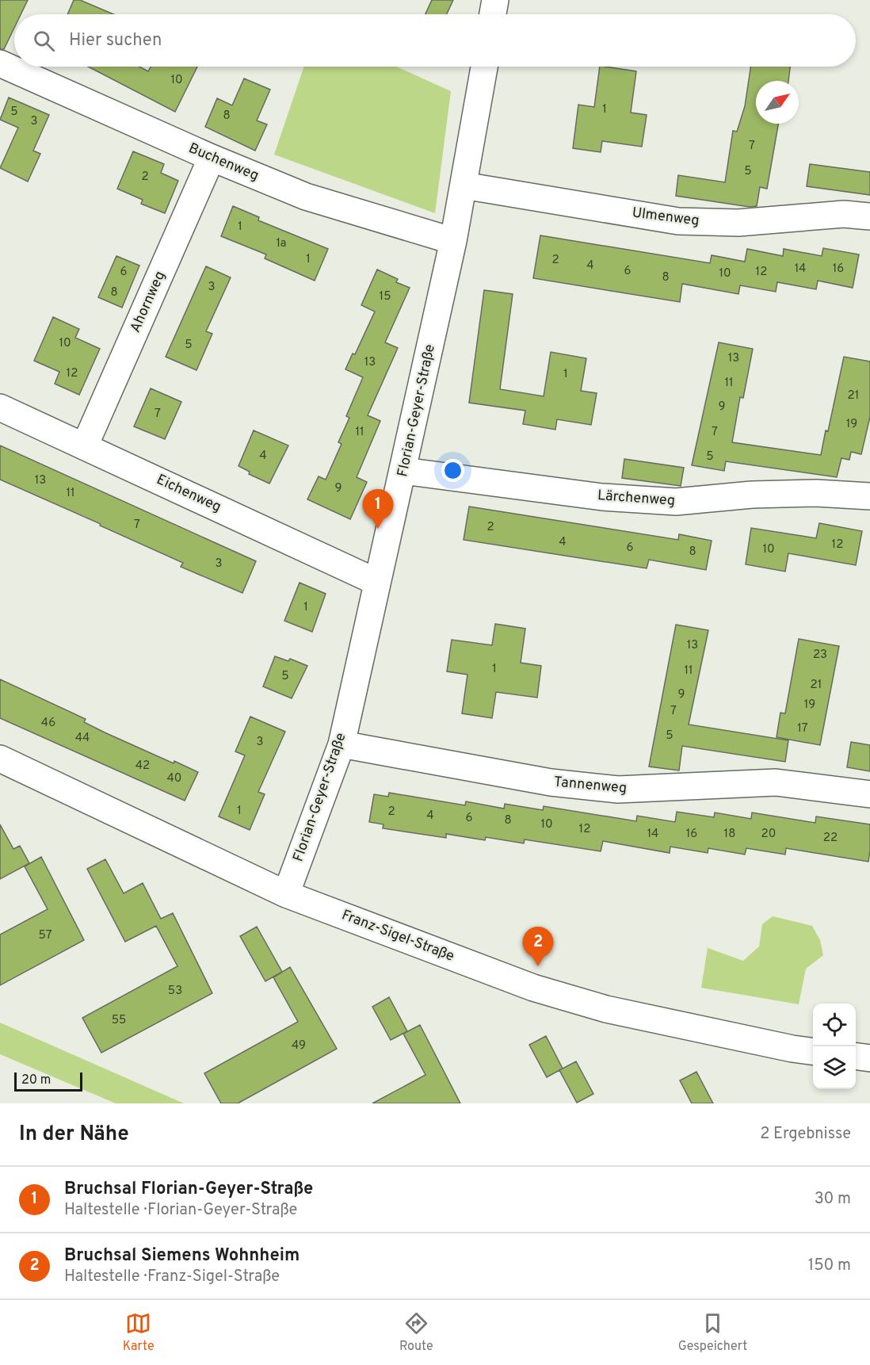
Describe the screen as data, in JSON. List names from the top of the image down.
{
  "streets": {
    "street": [
      "Buchenweg",
      "Ulmenweg",
      "Ahornweg",
      "Florian-Geyer-Straße",
      "Eichenweg",
      "Lärchenweg",
      "Tannenweg",
      "Franz-Sigel-Straße"
    ]
  },
  "crossings": [
    ["Buchenweg", "Ahornweg"],
    ["Buchenweg", "Florian-Geyer-Straße"],
    ["Ulmenweg", "Florian-Geyer-Straße"],
    ["Ahornweg", "Eichenweg"],
    ["Florian-Geyer-Straße", "Eichenweg"],
    ["Florian-Geyer-Straße", "Lärchenweg"],
    ["Florian-Geyer-Straße", "Tannenweg"],
    ["Florian-Geyer-Straße", "Franz-Sigel-Straße"]
  ],
  "house_numbers": [
    "10",
    "1",
    "5",
    "8",
    "3",
    "7",
    "5",
    "2",
    "1",
    "1a",
    "1",
    "2",
    "4",
    "14",
    "16",
    "6",
    "6",
    "12",
    "10",
    "8",
    "3",
    "8",
    "15",
    "10",
    "5",
    "13",
    "13",
    "12",
    "1",
    "11",
    "21",
    "9",
    "7",
    "19",
    "11",
    "7",
    "4",
    "5",
    "13",
    "9",
    "11",
    "7",
    "2",
    "4",
    "12",
    "6",
    "10",
    "8",
    "3",
    "1",
    "13",
    "23",
    "1",
    "11",
    "5",
    "21",
    "9",
    "19",
    "7",
    "46",
    "17",
    "5",
    "44",
    "3",
    "42",
    "40",
    "1",
    "2",
    "4",
    "6",
    "8",
    "10",
    "12",
    "14",
    "16",
    "18",
    "20",
    "22",
    "57",
    "53",
    "55",
    "49"
  ],
  "scale_bar": "20 m",
  "north": "top right",
  "page": {
    "search": "Hier suchen",
    "pins": ["1", "2"],
    "scale": "20 m",
    "heading": ["In der Nähe", "2 Ergebnisse"],
    "list": [
      {
        "mark": "1",
        "name": "Bruchsal Florian-Geyer-Straße",
        "note": "Haltestelle · Florian-Geyer-Straße",
        "value": "30 m"
      },
      {
        "mark": "2",
        "name": "Bruchsal Siemens Wohnheim",
        "note": "Haltestelle · Franz-Sigel-Straße",
        "value": "150 m"
      }
    ],
    "nav": ["Karte", "Route", "Gespeichert"]
  }
}
